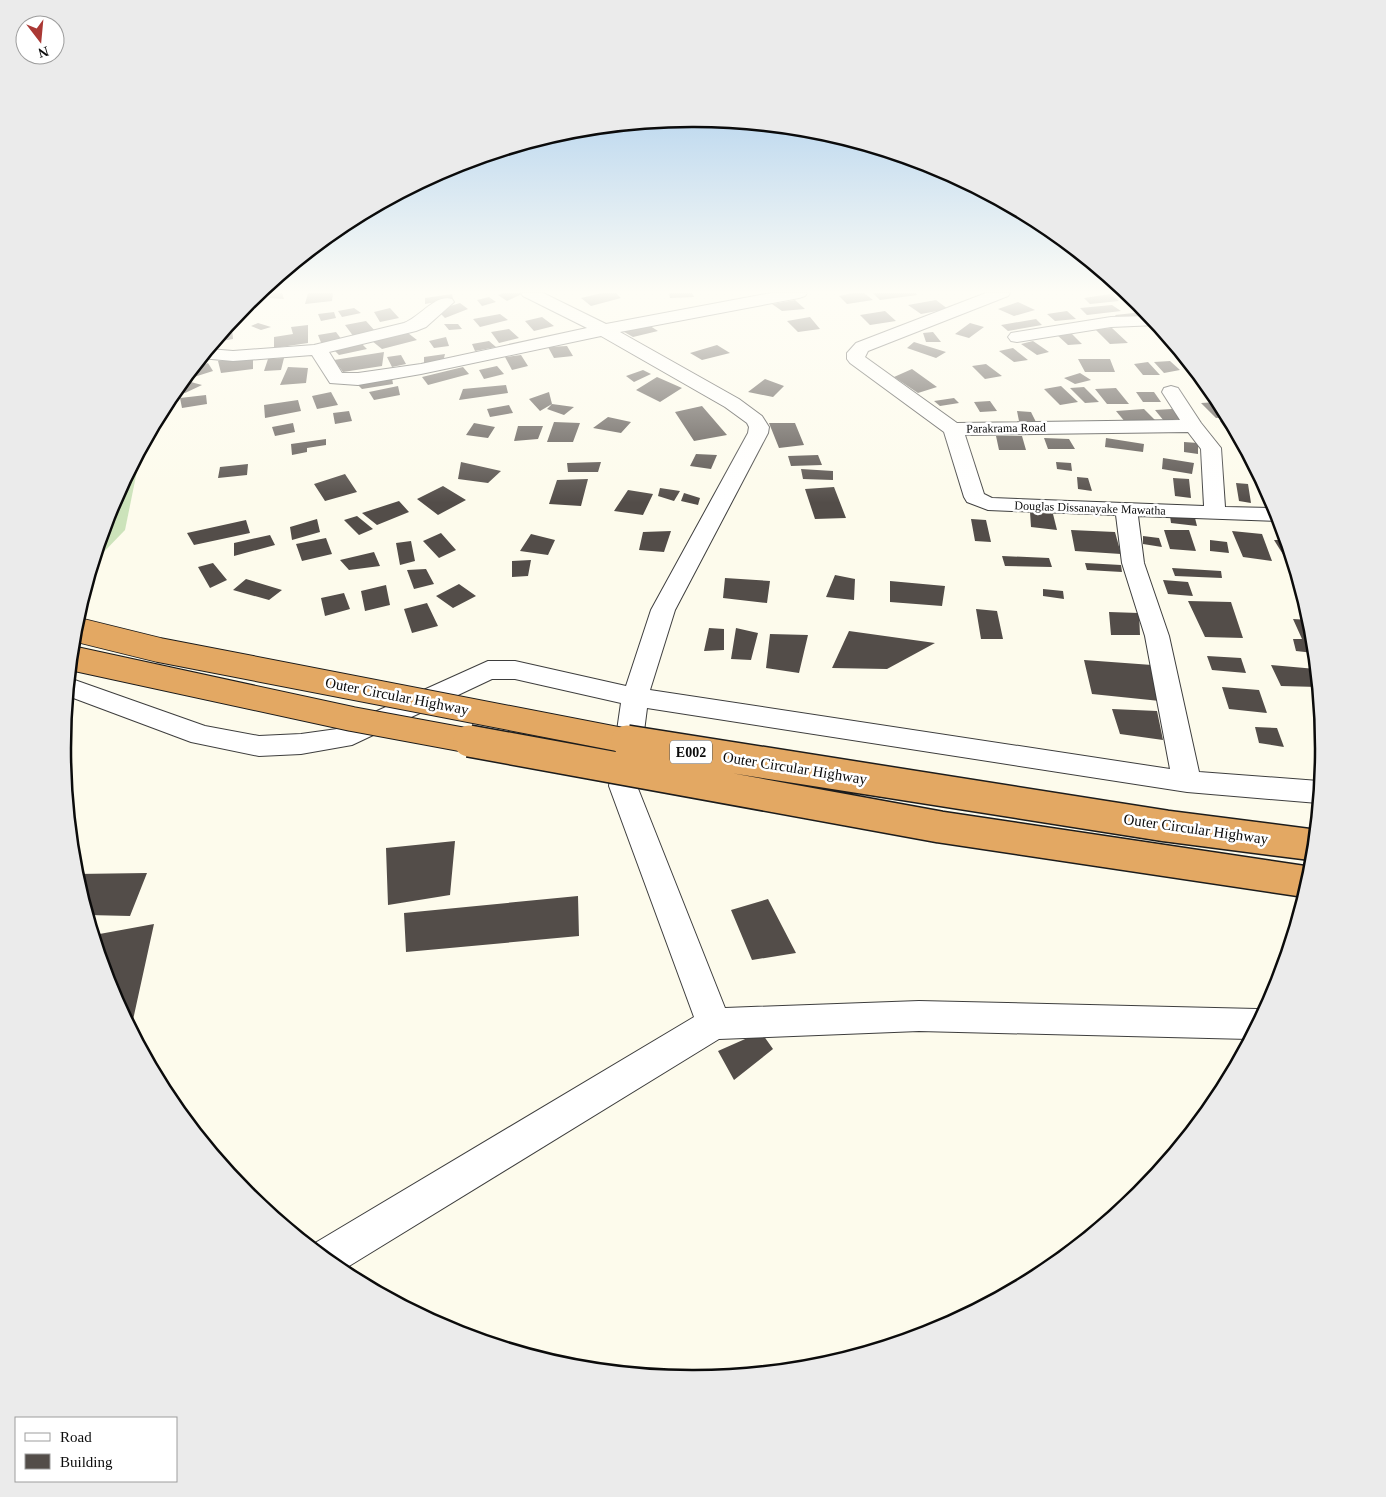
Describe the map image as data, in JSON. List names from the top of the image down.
{
  "streets": {
    "highway": ["Outer Circular Highway", "E002"],
    "street": ["Parakrama Road", "Douglas Dissanayake Mawatha"]
  },
  "crossings": [
    ["Parakrama Road", "Douglas Dissanayake Mawatha"]
  ],
  "legend": ["Road", "Building"],
  "north": "bottom"
}
